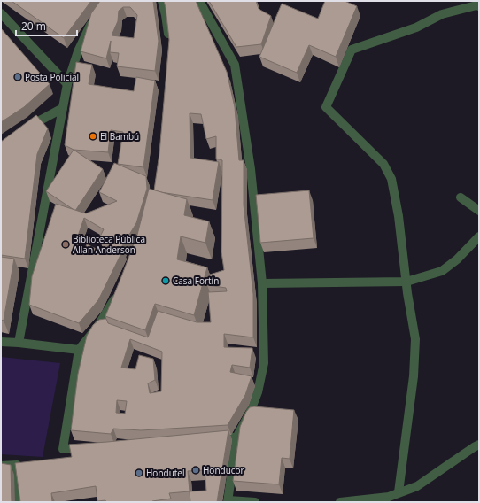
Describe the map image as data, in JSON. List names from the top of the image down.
{
  "places": [
    "Posta Policial",
    "El Bambú",
    "Biblioteca Pública Allan Anderson",
    "Casa Fortín",
    "Honducor",
    "Hondutel"
  ],
  "scale_bar": "20 m"
}
